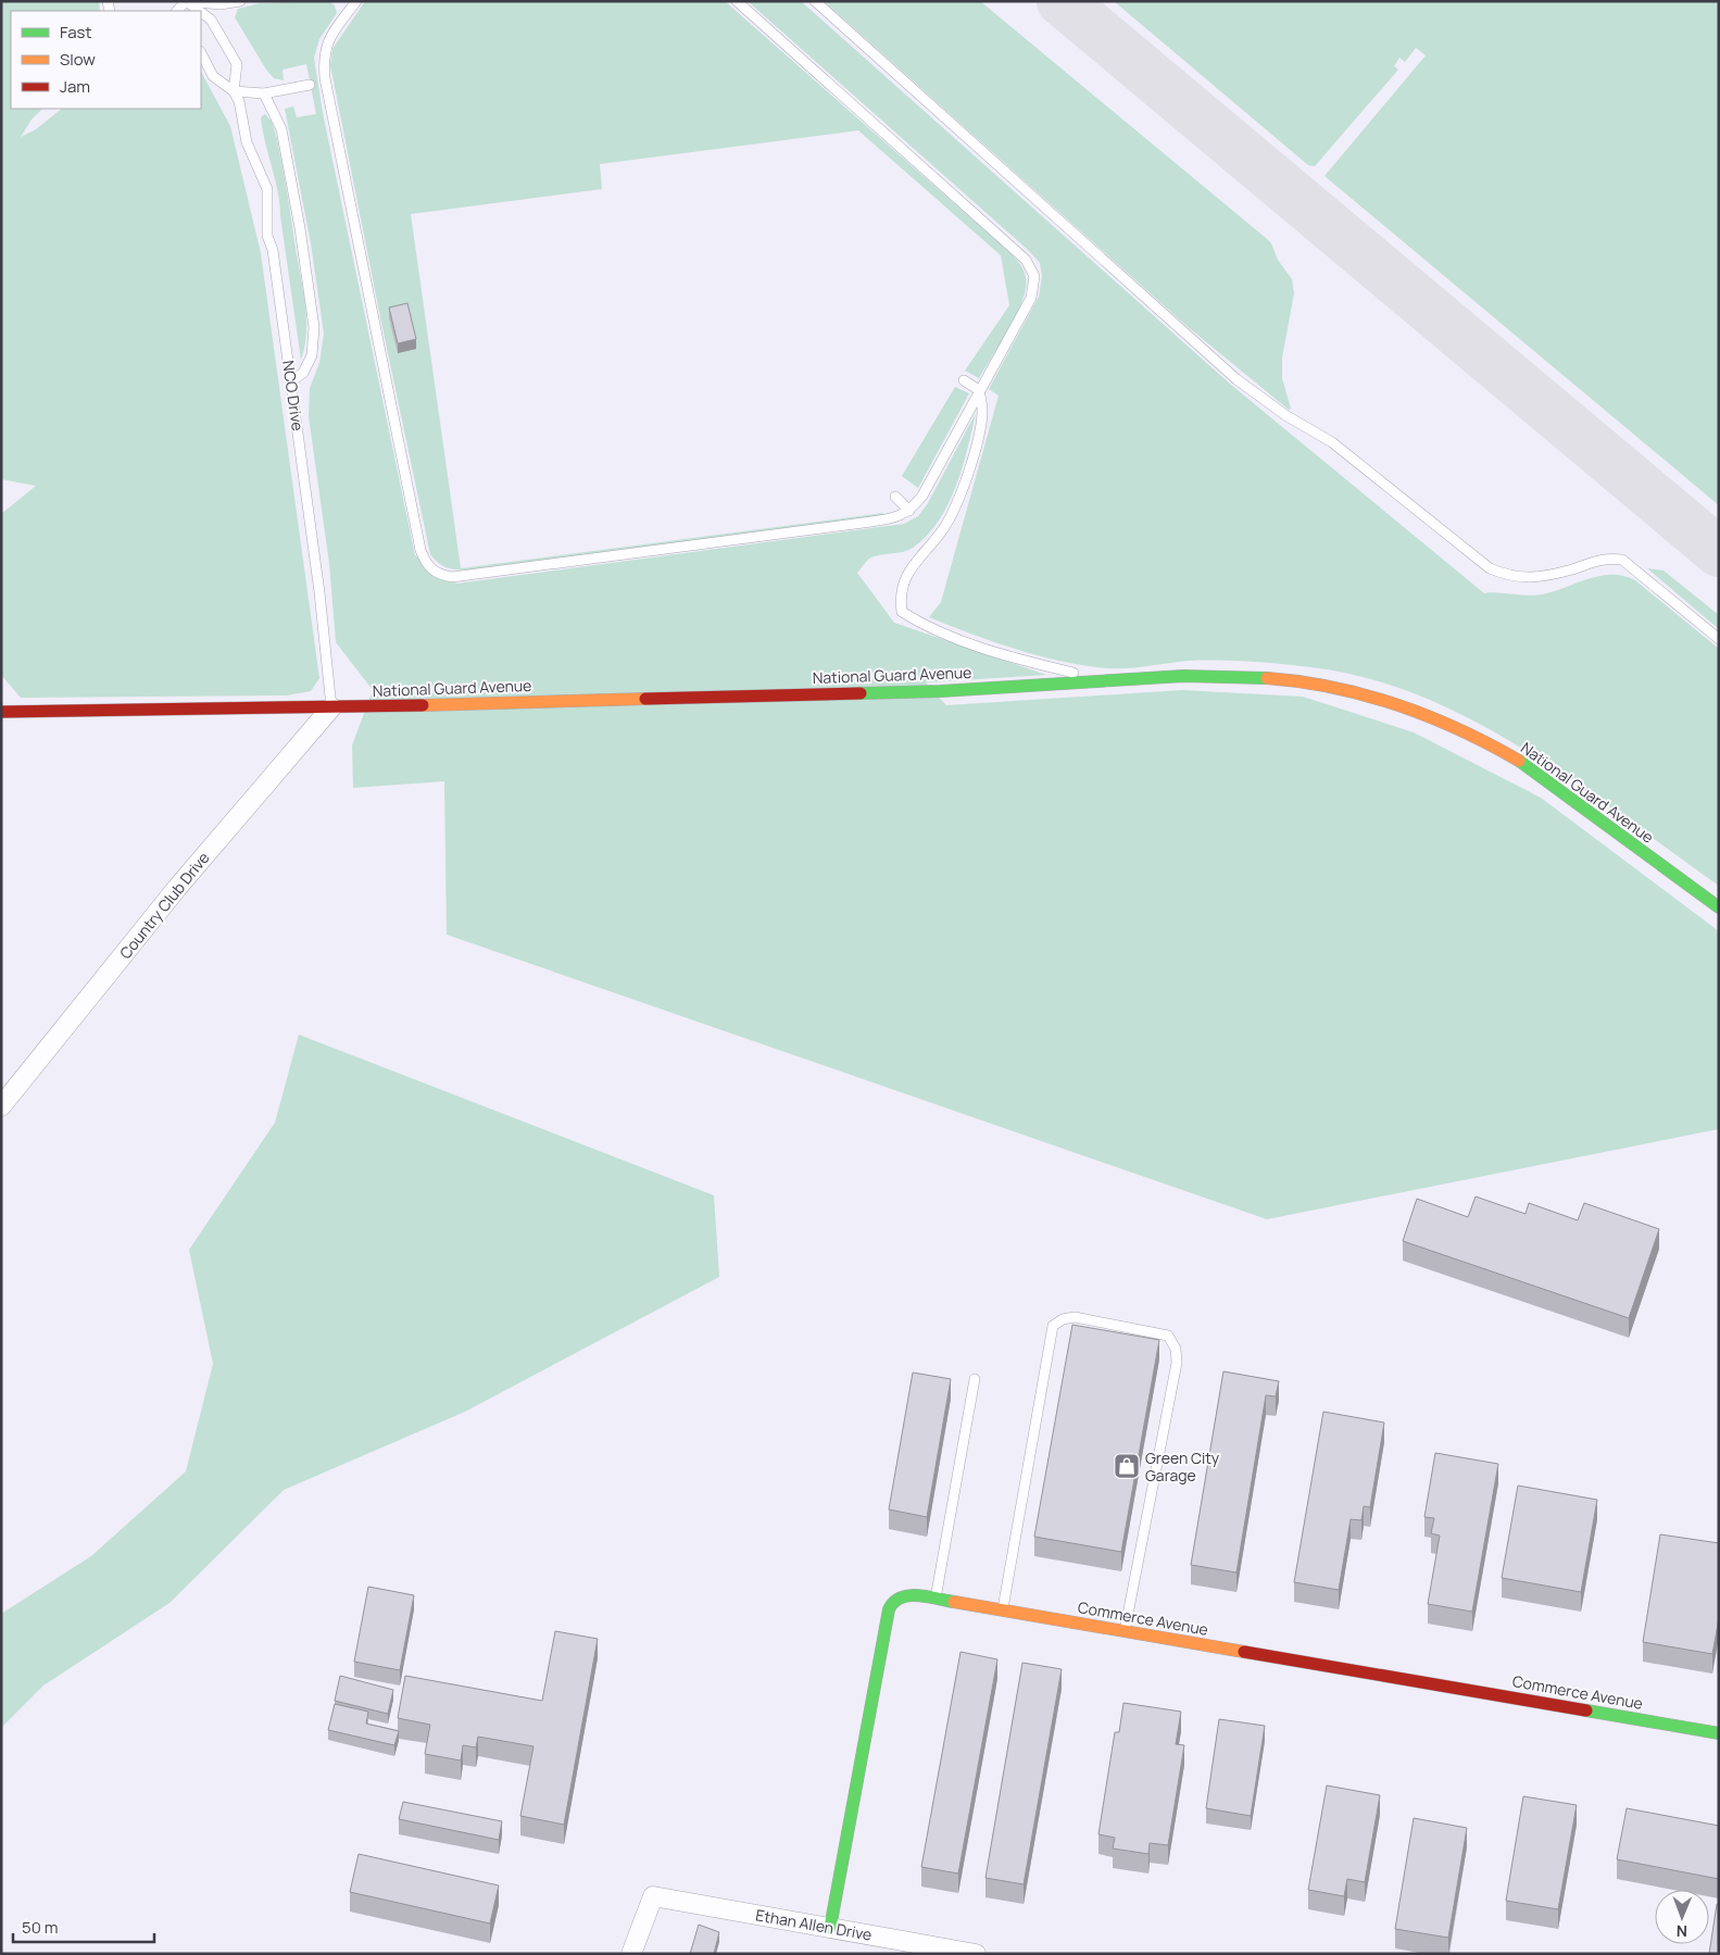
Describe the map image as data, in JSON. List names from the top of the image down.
{
  "streets": {
    "street": [
      "National Guard Avenue",
      "Country Club Drive",
      "Commerce Avenue",
      "Ethan Allen Drive"
    ],
    "lane": ["NCO Drive"]
  },
  "crossings": [
    ["NCO Drive", "National Guard Avenue"],
    ["NCO Drive", "Country Club Drive"],
    ["National Guard Avenue", "Country Club Drive"],
    ["Commerce Avenue", "Ethan Allen Drive"]
  ],
  "places": {
    "shop": ["Green City Garage"]
  },
  "legend": ["Fast", "Slow", "Jam"],
  "scale_bar": "50 m",
  "north": "bottom"
}
